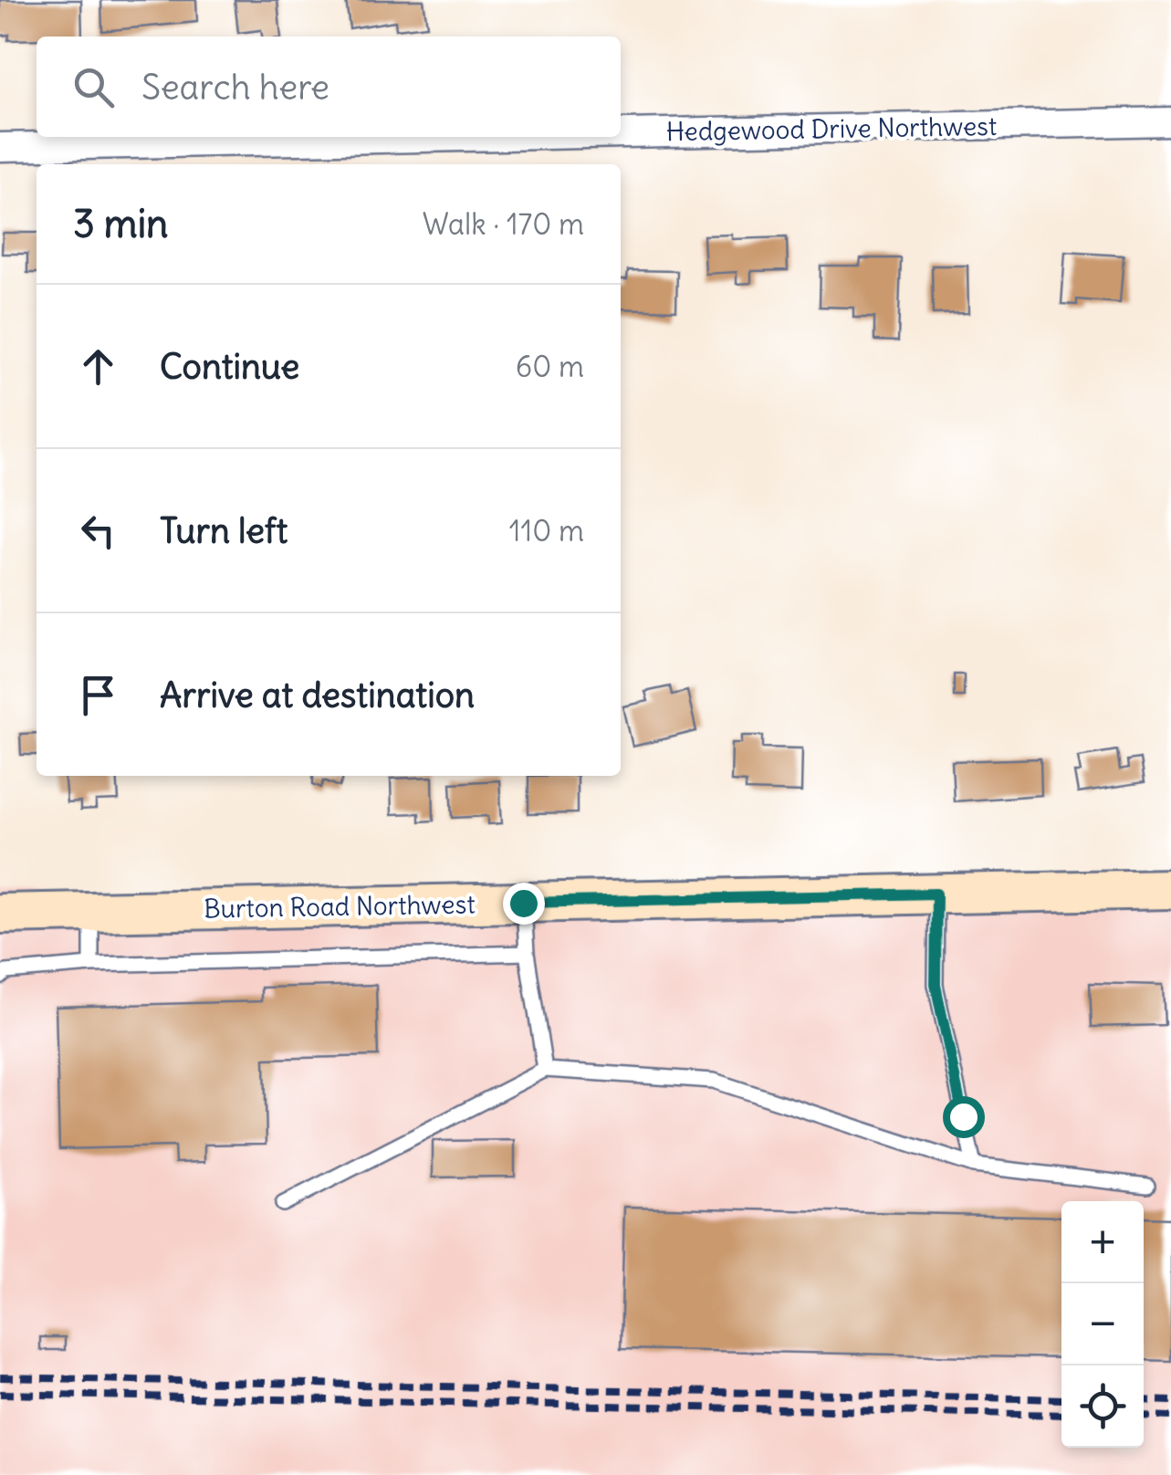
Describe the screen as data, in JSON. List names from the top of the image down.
{
  "streets": {
    "street": ["Hedgewood Drive Northwest", "Burton Road Northwest"]
  },
  "page": {
    "search": "Search here",
    "heading": ["3 min", "Walk · 170 m"],
    "list": [
      ["Continue", "60 m"],
      ["Turn left", "110 m"],
      "Arrive at destination"
    ],
    "map_buttons": ["+", "−"]
  }
}
